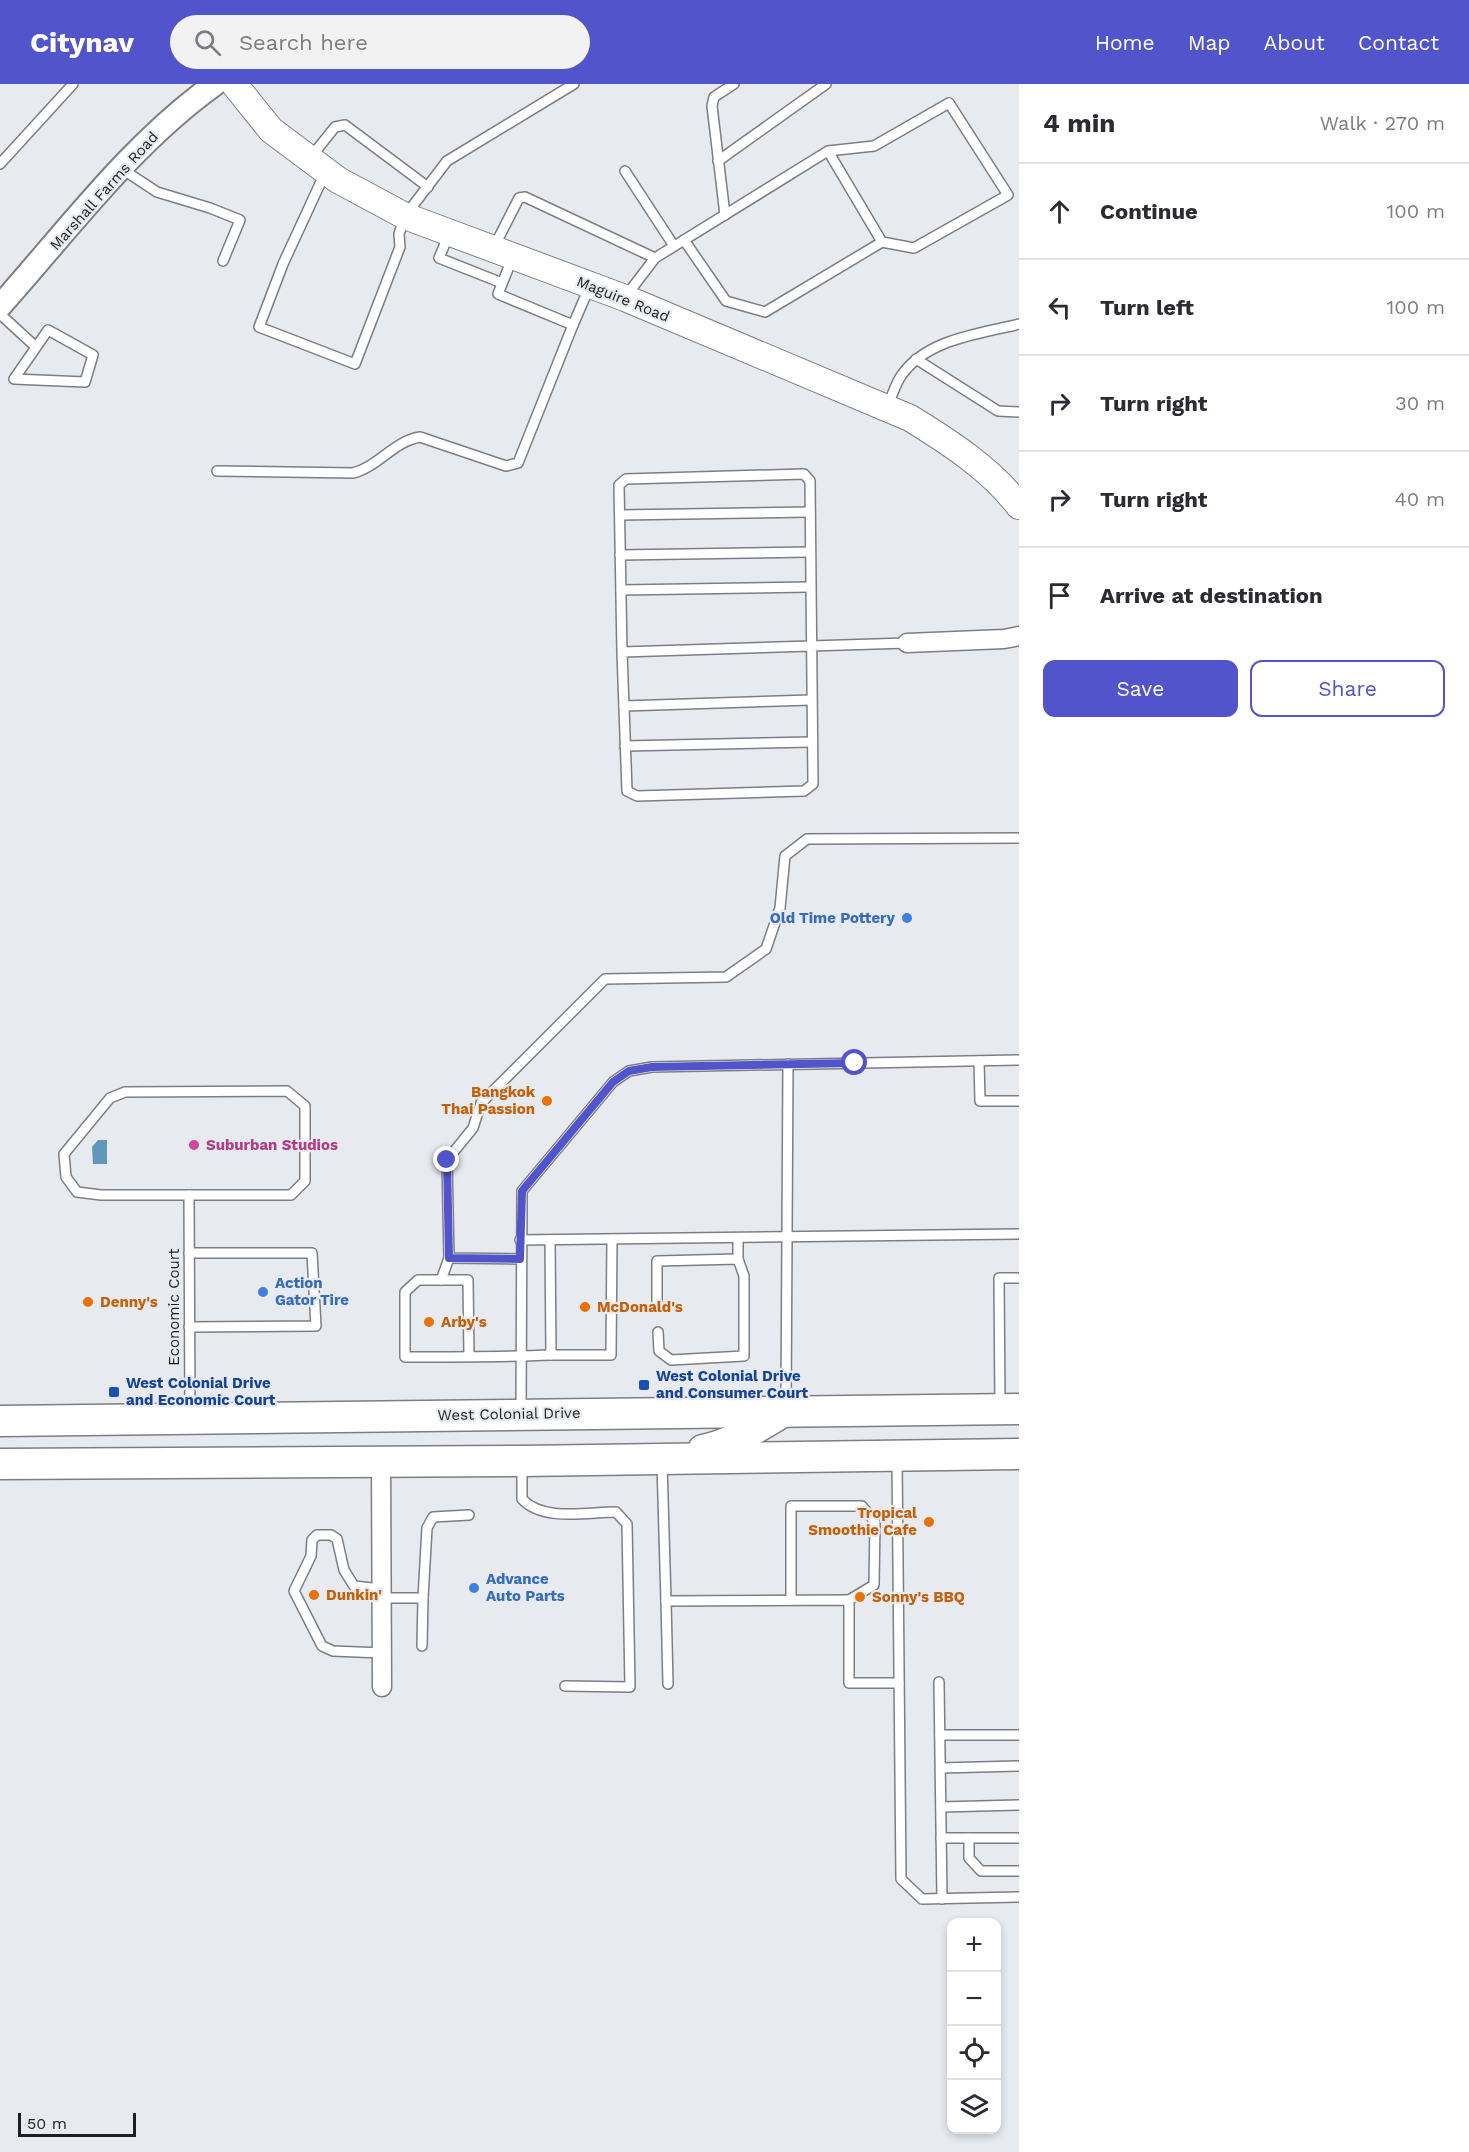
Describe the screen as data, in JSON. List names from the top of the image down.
{
  "streets": {
    "highway": ["West Colonial Drive"],
    "main road": ["Maguire Road"],
    "street": ["Marshall Farms Road"],
    "lane": ["Economic Court"]
  },
  "crossings": [
    ["Economic Court", "West Colonial Drive"]
  ],
  "places": {
    "other": [
      "Old Time Pottery",
      "Bangkok Thai Passion",
      "Suburban Studios",
      "Action Gator Tire",
      "Denny's",
      "McDonald's",
      "Arby's",
      "Tropical Smoothie Cafe",
      "Advance Auto Parts",
      "Dunkin'",
      "Sonny's BBQ"
    ],
    "transit": ["West Colonial Drive and Consumer Court", "West Colonial Drive and Economic Court"]
  },
  "scale_bar": "50 m",
  "page": {
    "header": "Citynav",
    "search": "Search here",
    "nav": [
      "Home",
      "Map",
      "About",
      "Contact"
    ],
    "heading": ["4 min", "Walk · 270 m"],
    "list": [
      ["Continue", "100 m"],
      ["Turn left", "100 m"],
      ["Turn right", "30 m"],
      ["Turn right", "40 m"],
      "Arrive at destination"
    ],
    "buttons": ["Save", "Share"],
    "map_buttons": ["+", "−"],
    "scale": "50 m"
  }
}
